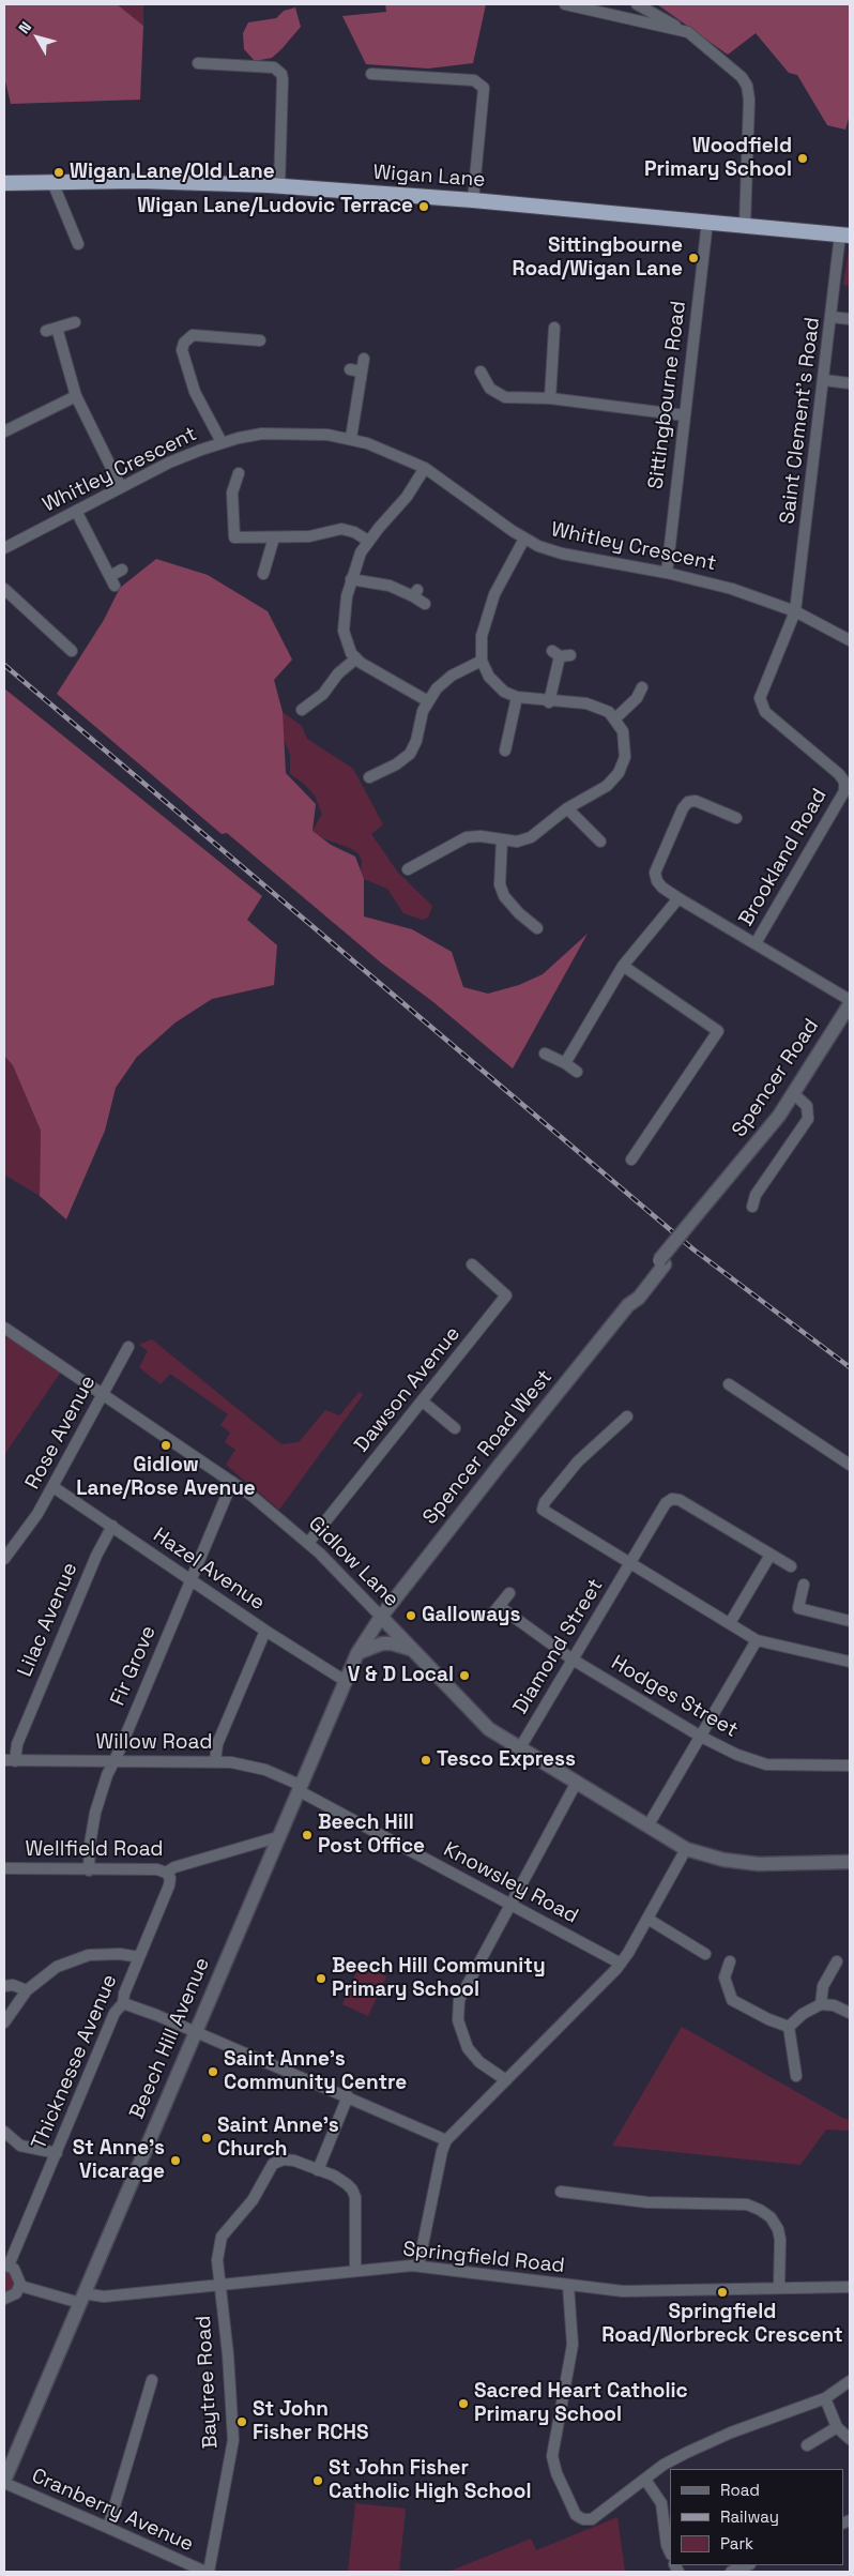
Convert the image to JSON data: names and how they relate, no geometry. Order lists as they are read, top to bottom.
{
  "streets": {
    "highway": ["Wigan Lane"],
    "street": [
      "Sittingbourne Road",
      "Saint Clement's Road",
      "Whitley Crescent",
      "Brookland Road",
      "Spencer Road",
      "Dawson Avenue",
      "Rose Avenue",
      "Spencer Road West",
      "Gidlow Lane",
      "Hazel Avenue",
      "Lilac Avenue",
      "Diamond Street",
      "Fir Grove",
      "Hodges Street",
      "Willow Road",
      "Wellfield Road",
      "Knowsley Road",
      "Beech Hill Avenue",
      "Thicknesse Avenue",
      "Springfield Road",
      "Baytree Road",
      "Cranberry Avenue"
    ]
  },
  "crossings": [
    ["Wigan Lane", "Sittingbourne Road"],
    ["Wigan Lane", "Saint Clement's Road"],
    ["Sittingbourne Road", "Whitley Crescent"],
    ["Saint Clement's Road", "Whitley Crescent"],
    ["Saint Clement's Road", "Brookland Road"],
    ["Whitley Crescent", "Brookland Road"],
    ["Spencer Road", "Spencer Road West"],
    ["Dawson Avenue", "Gidlow Lane"],
    ["Rose Avenue", "Gidlow Lane"],
    ["Rose Avenue", "Hazel Avenue"],
    ["Spencer Road West", "Gidlow Lane"],
    ["Spencer Road West", "Beech Hill Avenue"],
    ["Gidlow Lane", "Diamond Street"],
    ["Gidlow Lane", "Fir Grove"],
    ["Gidlow Lane", "Beech Hill Avenue"],
    ["Hazel Avenue", "Lilac Avenue"],
    ["Hazel Avenue", "Fir Grove"],
    ["Hazel Avenue", "Beech Hill Avenue"],
    ["Lilac Avenue", "Willow Road"],
    ["Diamond Street", "Hodges Street"],
    ["Fir Grove", "Willow Road"],
    ["Fir Grove", "Wellfield Road"],
    ["Willow Road", "Knowsley Road"],
    ["Willow Road", "Beech Hill Avenue"],
    ["Wellfield Road", "Beech Hill Avenue"],
    ["Wellfield Road", "Thicknesse Avenue"],
    ["Knowsley Road", "Beech Hill Avenue"],
    ["Beech Hill Avenue", "Springfield Road"],
    ["Beech Hill Avenue", "Cranberry Avenue"],
    ["Springfield Road", "Baytree Road"],
    ["Baytree Road", "Cranberry Avenue"]
  ],
  "places": [
    "Woodfield Primary School",
    "Wigan Lane/Old Lane",
    "Wigan Lane/Ludovic Terrace",
    "Sittingbourne Road/Wigan Lane",
    "Gidlow Lane/Rose Avenue",
    "Galloways",
    "V & D Local",
    "Tesco Express",
    "Beech Hill Post Office",
    "Beech Hill Community Primary School",
    "Saint Anne's Community Centre",
    "Saint Anne's Church",
    "St Anne's Vicarage",
    "Springfield Road/Norbreck Crescent",
    "Sacred Heart Catholic Primary School",
    "St John Fisher RCHS",
    "St John Fisher Catholic High School"
  ],
  "legend": ["Road", "Railway", "Park"],
  "north": "top left"
}
